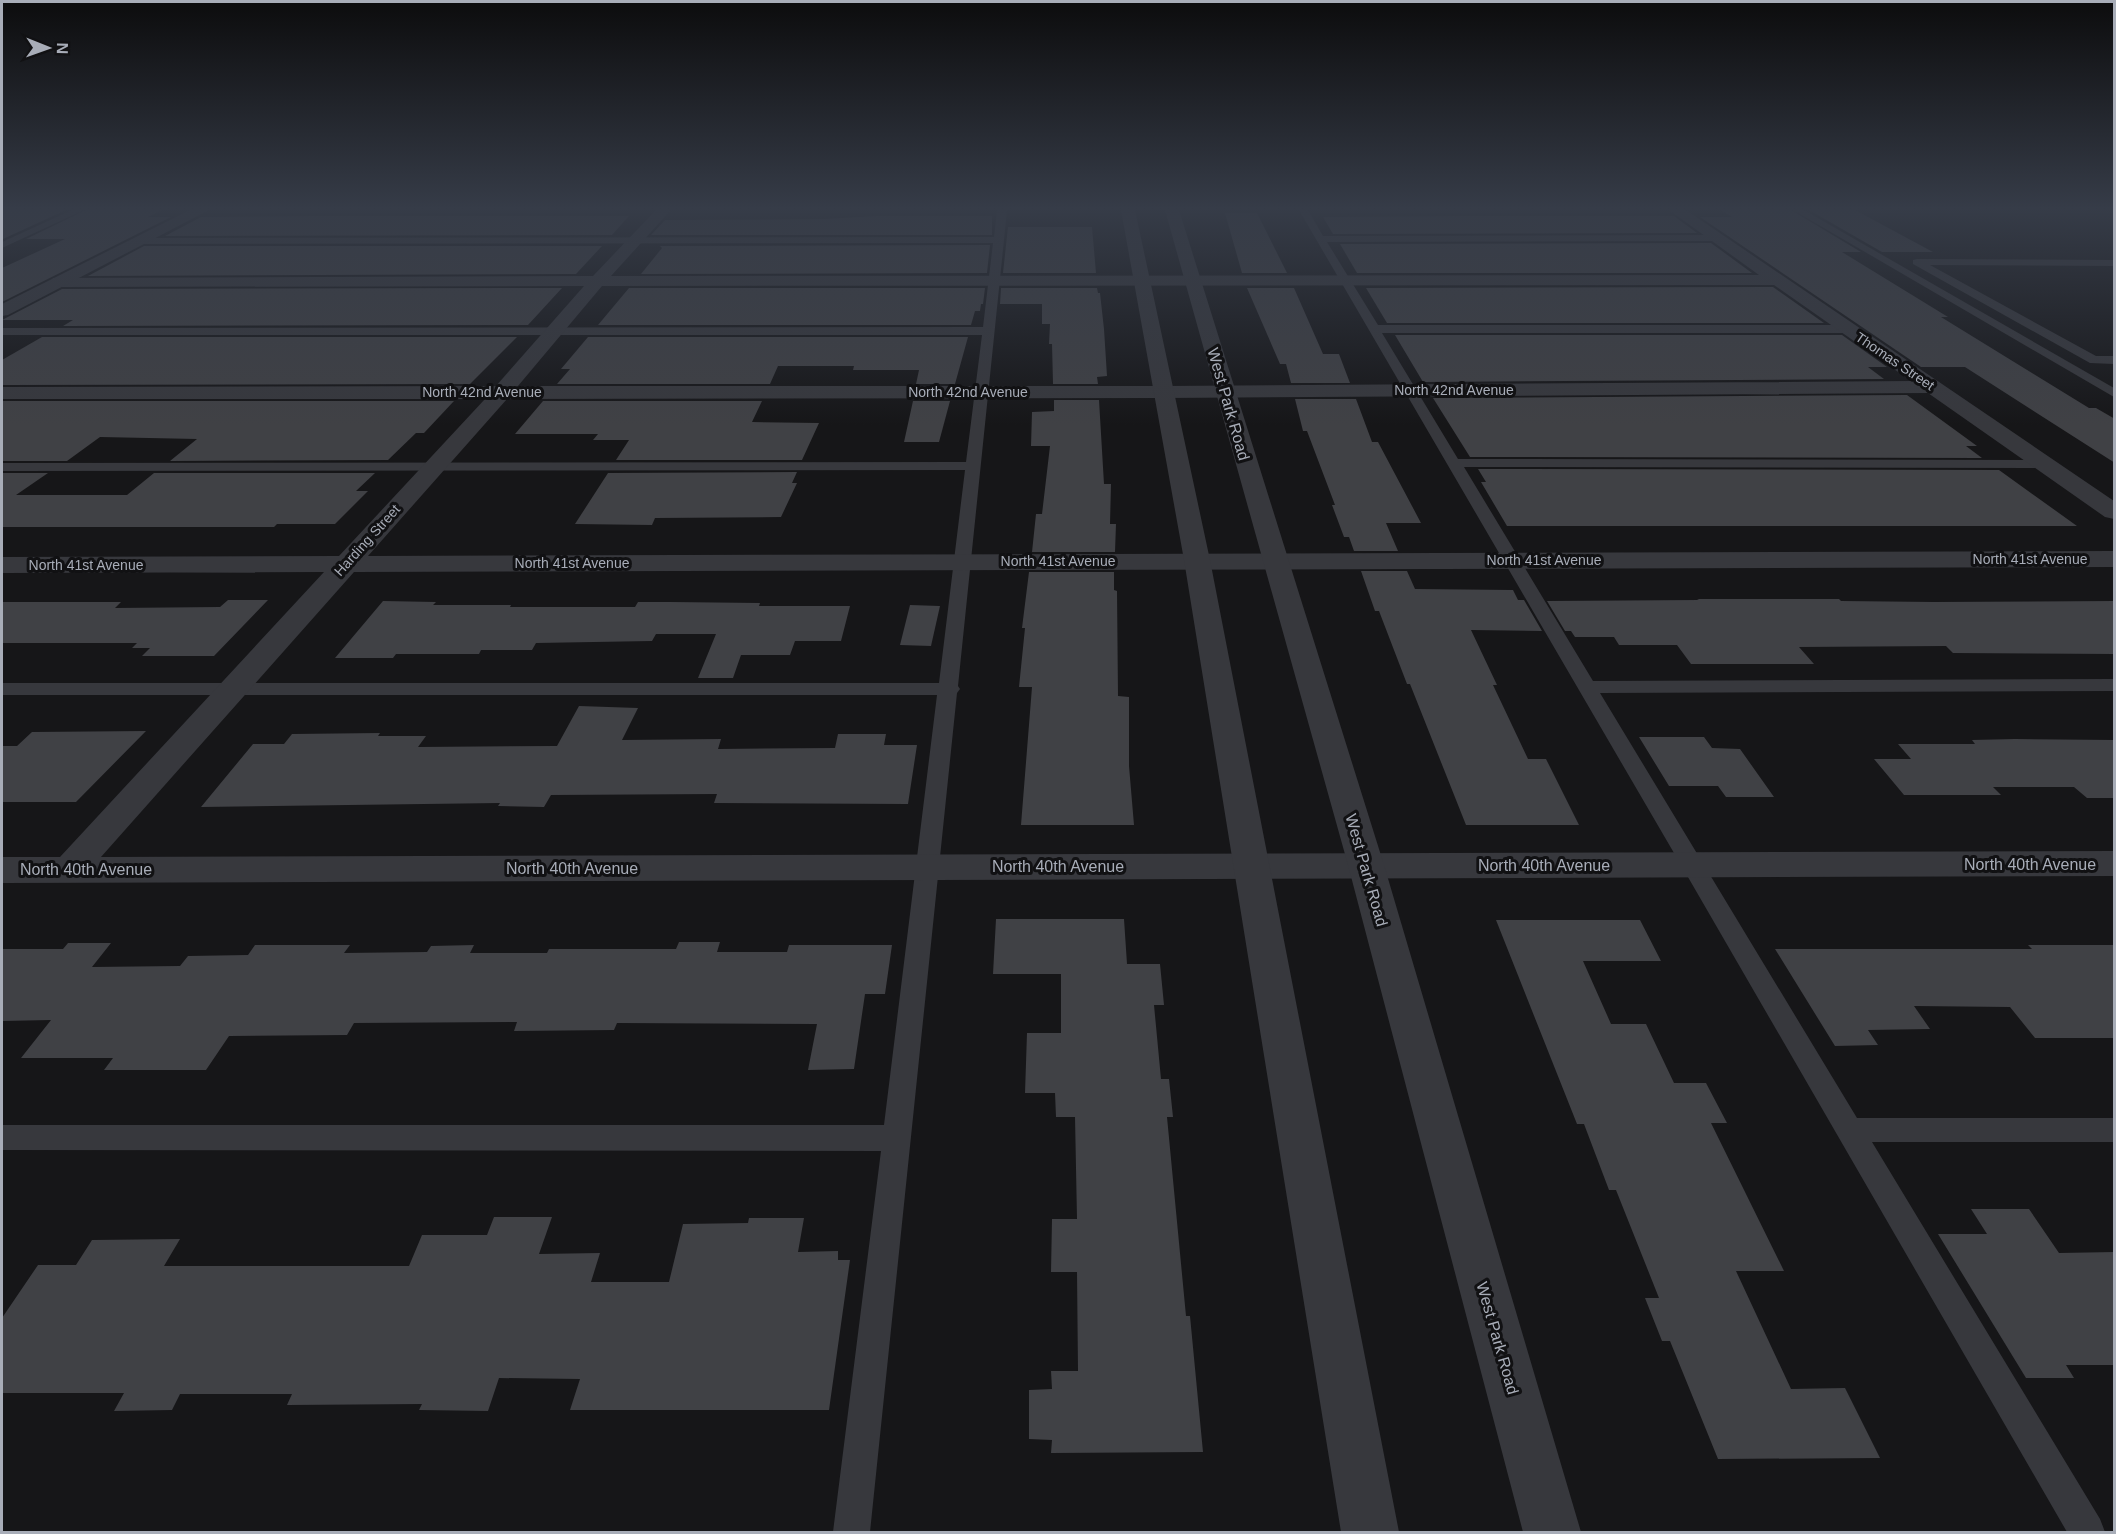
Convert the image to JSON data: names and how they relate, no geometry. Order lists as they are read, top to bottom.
{
  "streets": {
    "street": [
      "Thomas Street",
      "North 42nd Avenue",
      "West Park Road",
      "Harding Street",
      "North 41st Avenue",
      "North 40th Avenue"
    ]
  },
  "crossings": [
    ["Thomas Street", "North 42nd Avenue"],
    ["North 42nd Avenue", "West Park Road"],
    ["North 42nd Avenue", "Harding Street"],
    ["West Park Road", "North 41st Avenue"],
    ["West Park Road", "North 40th Avenue"],
    ["Harding Street", "North 41st Avenue"],
    ["Harding Street", "North 40th Avenue"]
  ],
  "north": "right"
}
